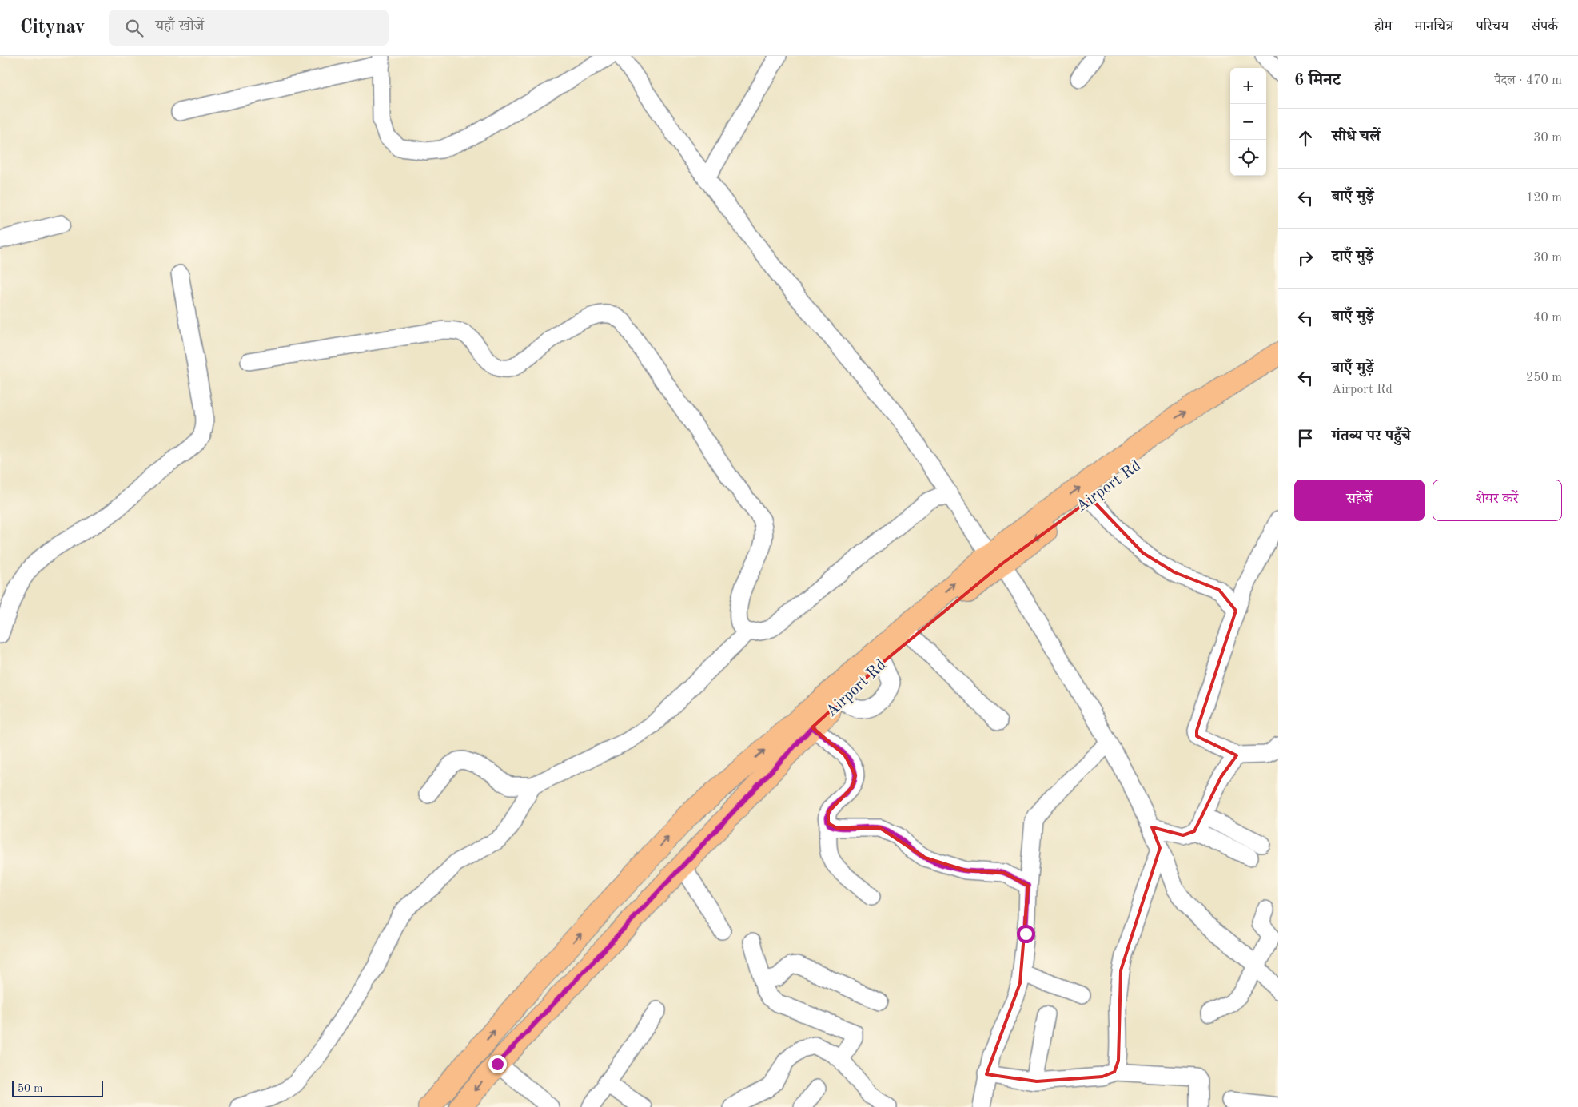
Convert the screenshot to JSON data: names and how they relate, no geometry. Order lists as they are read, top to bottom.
{
  "streets": {
    "main road": ["Airport Rd"]
  },
  "scale_bar": "50 m",
  "page": {
    "header": "Citynav",
    "search": "यहाँ खोजें",
    "nav": [
      "होम",
      "मानचित्र",
      "परिचय",
      "संपर्क"
    ],
    "heading": ["6 मिनट", "पैदल · 470 m"],
    "map_buttons": ["+", "−"],
    "list": [
      ["सीधे चलें", "30 m"],
      ["बाएँ मुड़ें", "120 m"],
      ["दाएँ मुड़ें", "30 m"],
      ["बाएँ मुड़ें", "40 m"],
      ["बाएँ मुड़ें", "Airport Rd", "250 m"],
      "गंतव्य पर पहुँचे"
    ],
    "buttons": ["सहेजें", "शेयर करें"],
    "scale": "50 m"
  }
}
